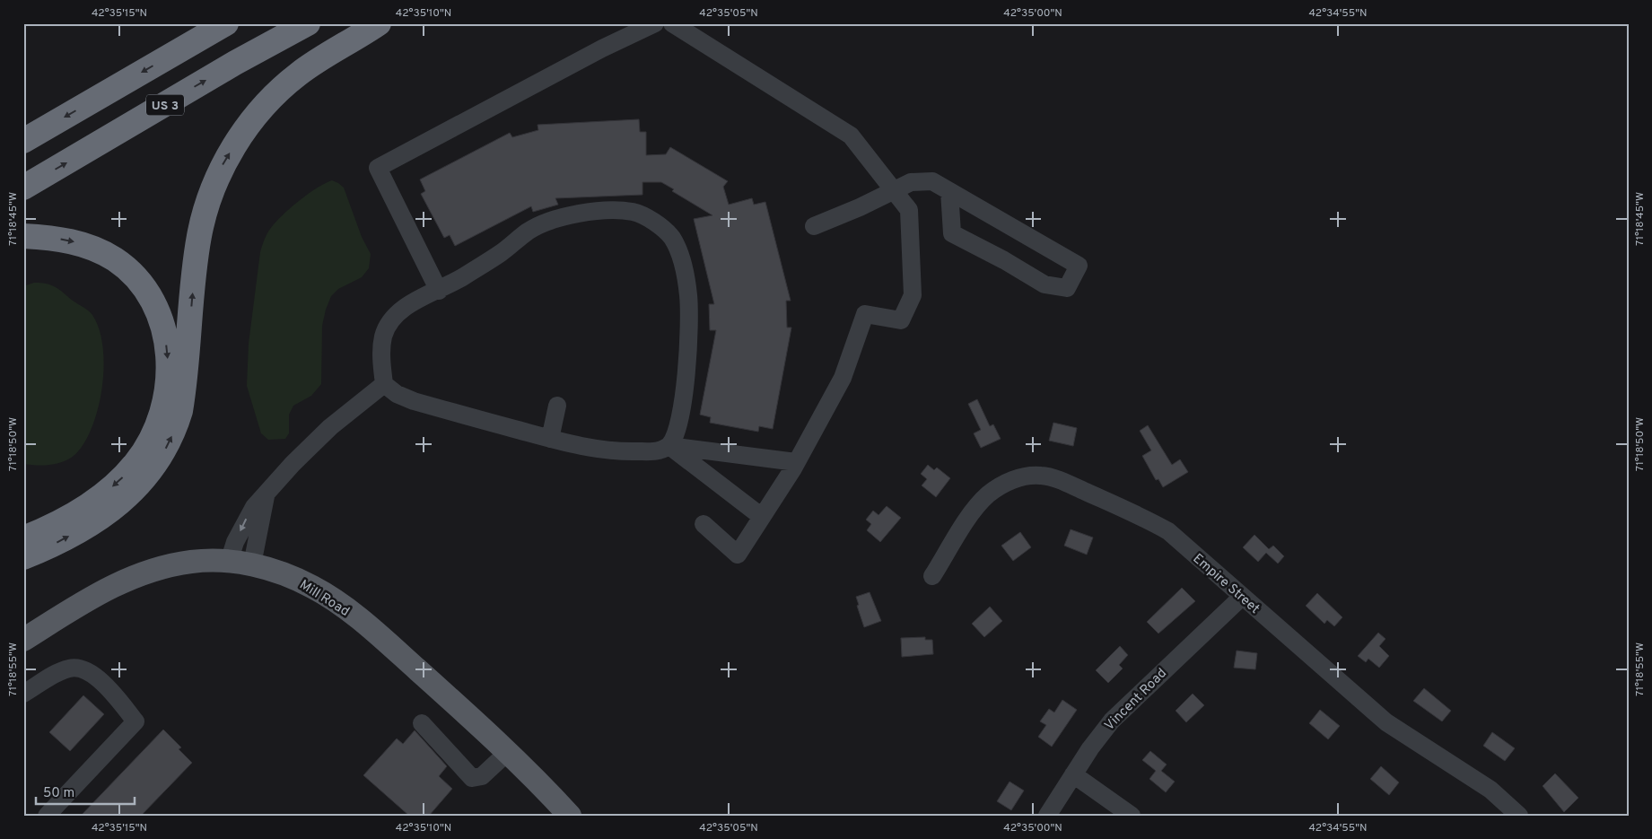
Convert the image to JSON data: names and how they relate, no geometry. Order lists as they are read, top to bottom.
{
  "streets": {
    "highway": ["US 3"],
    "main road": ["Mill Road"],
    "street": ["Empire Street", "Vincent Road"]
  },
  "crossings": [
    ["Empire Street", "Vincent Road"]
  ],
  "scale_bar": "50 m",
  "coordinates": [
    "42°35'15\"N",
    "42°35'10\"N",
    "42°35'05\"N",
    "42°35'00\"N",
    "42°34'55\"N",
    "71°18'45\"W",
    "71°18'50\"W",
    "71°18'55\"W"
  ]
}
